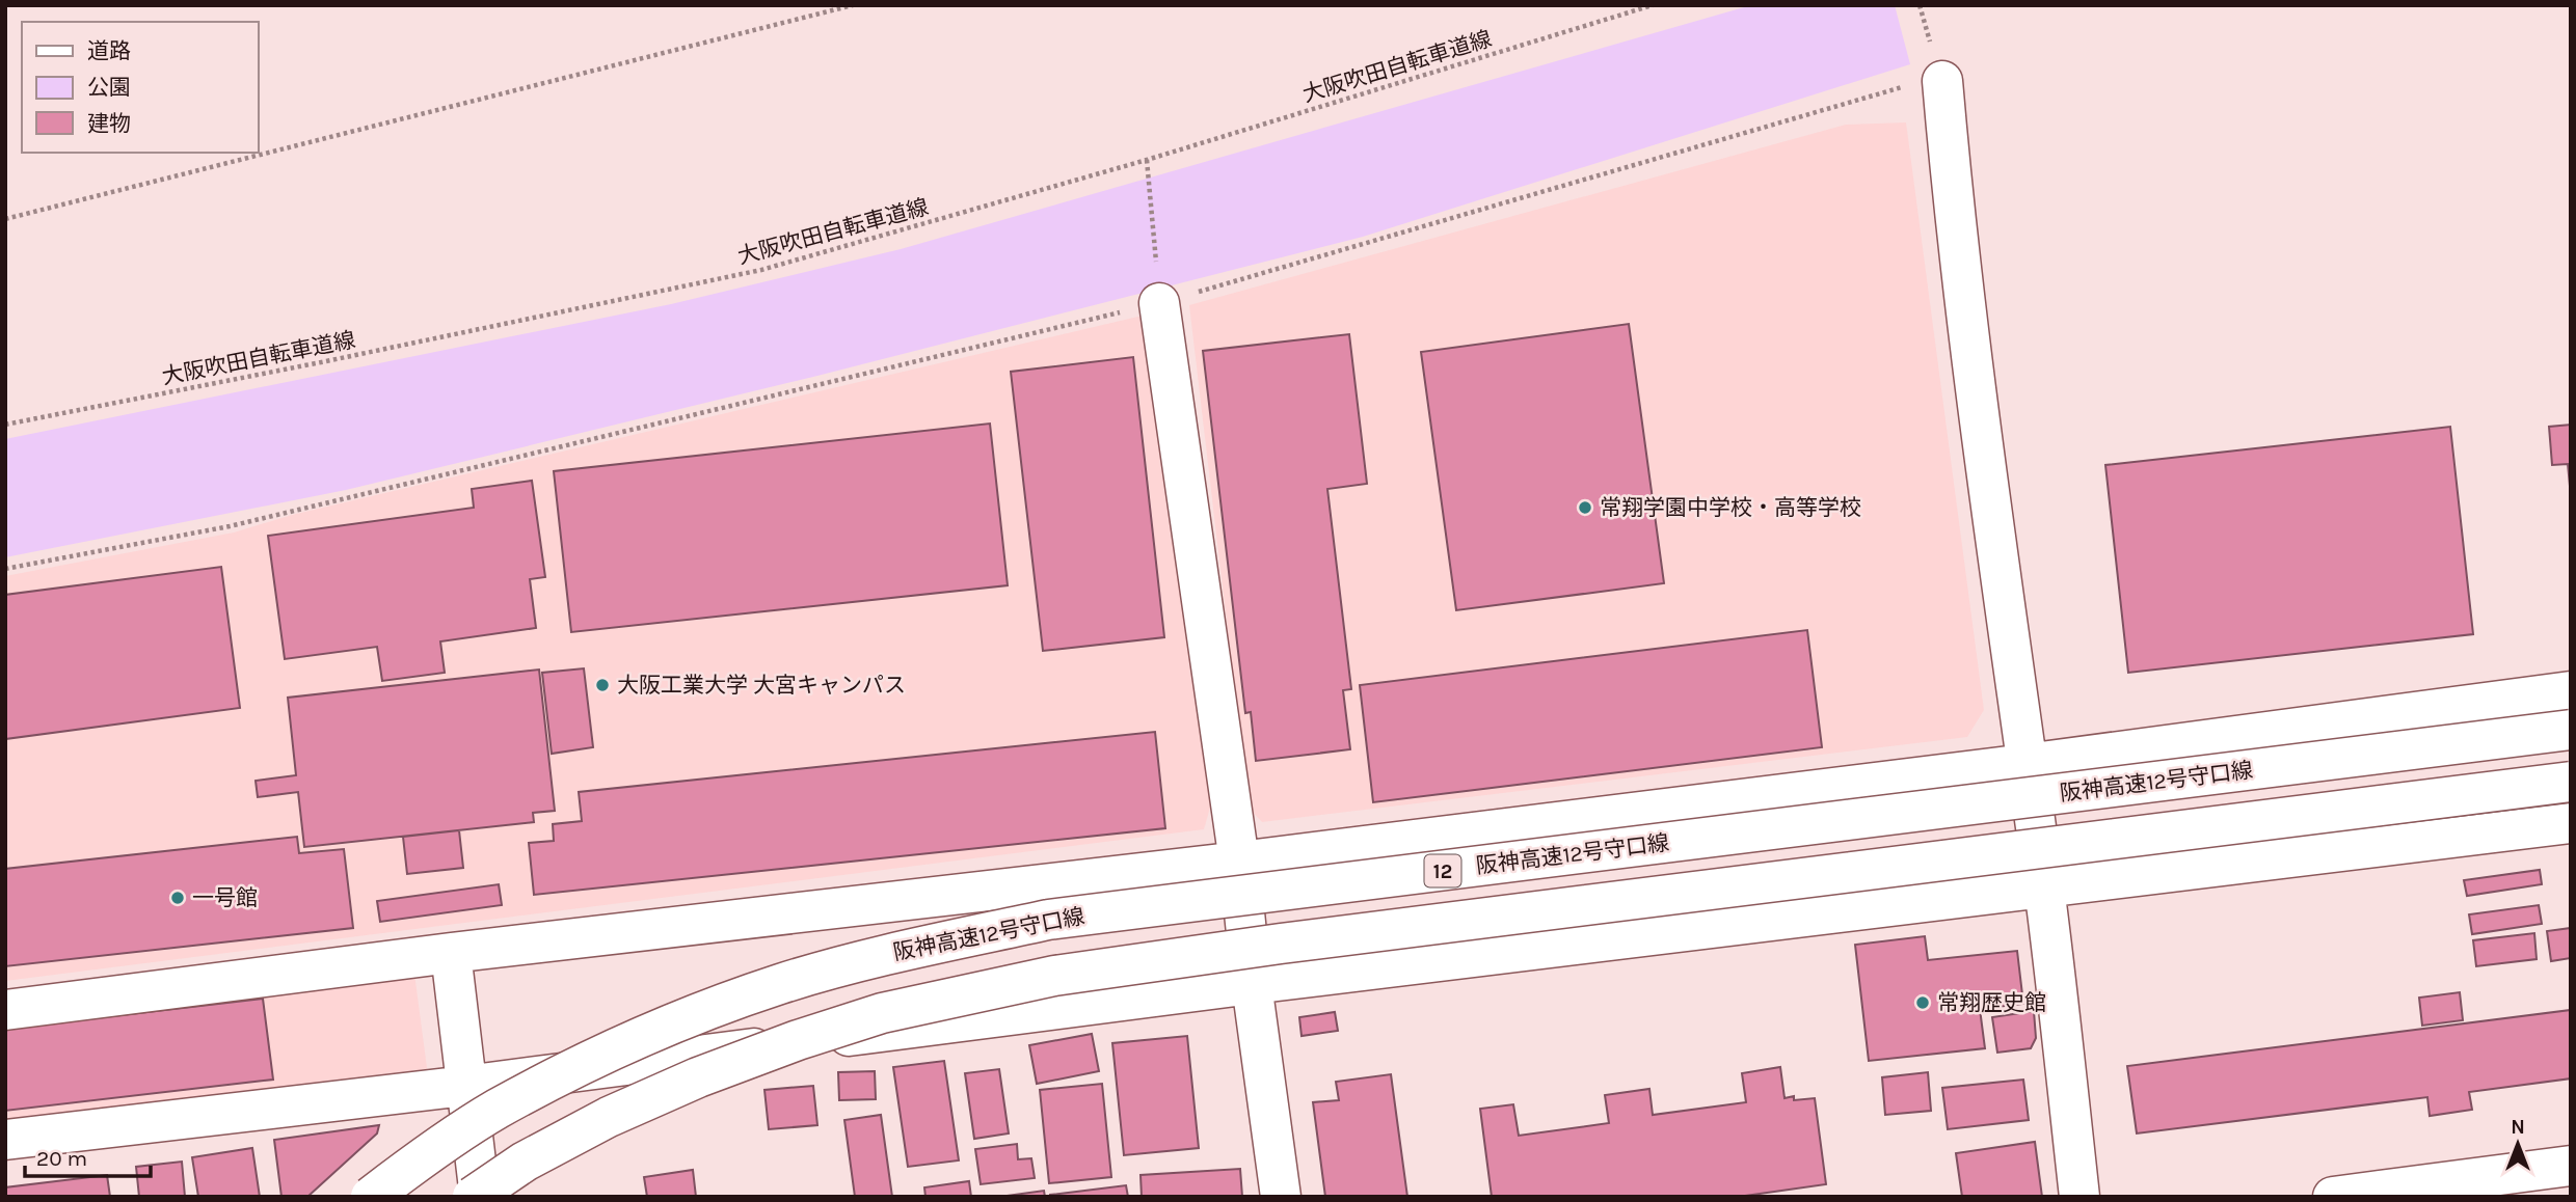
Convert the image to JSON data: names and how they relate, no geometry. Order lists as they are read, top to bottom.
{
  "streets": {
    "main road": ["阪神高速12号守口線", "12"],
    "path": ["大阪吹田自転車道線"]
  },
  "places": [
    "常翔学園中学校・高等学校",
    "大阪工業大学 大宮キャンパス",
    "一号館",
    "常翔歴史館"
  ],
  "legend": ["道路", "公園", "建物"],
  "scale_bar": "20 m",
  "north": "top"
}
